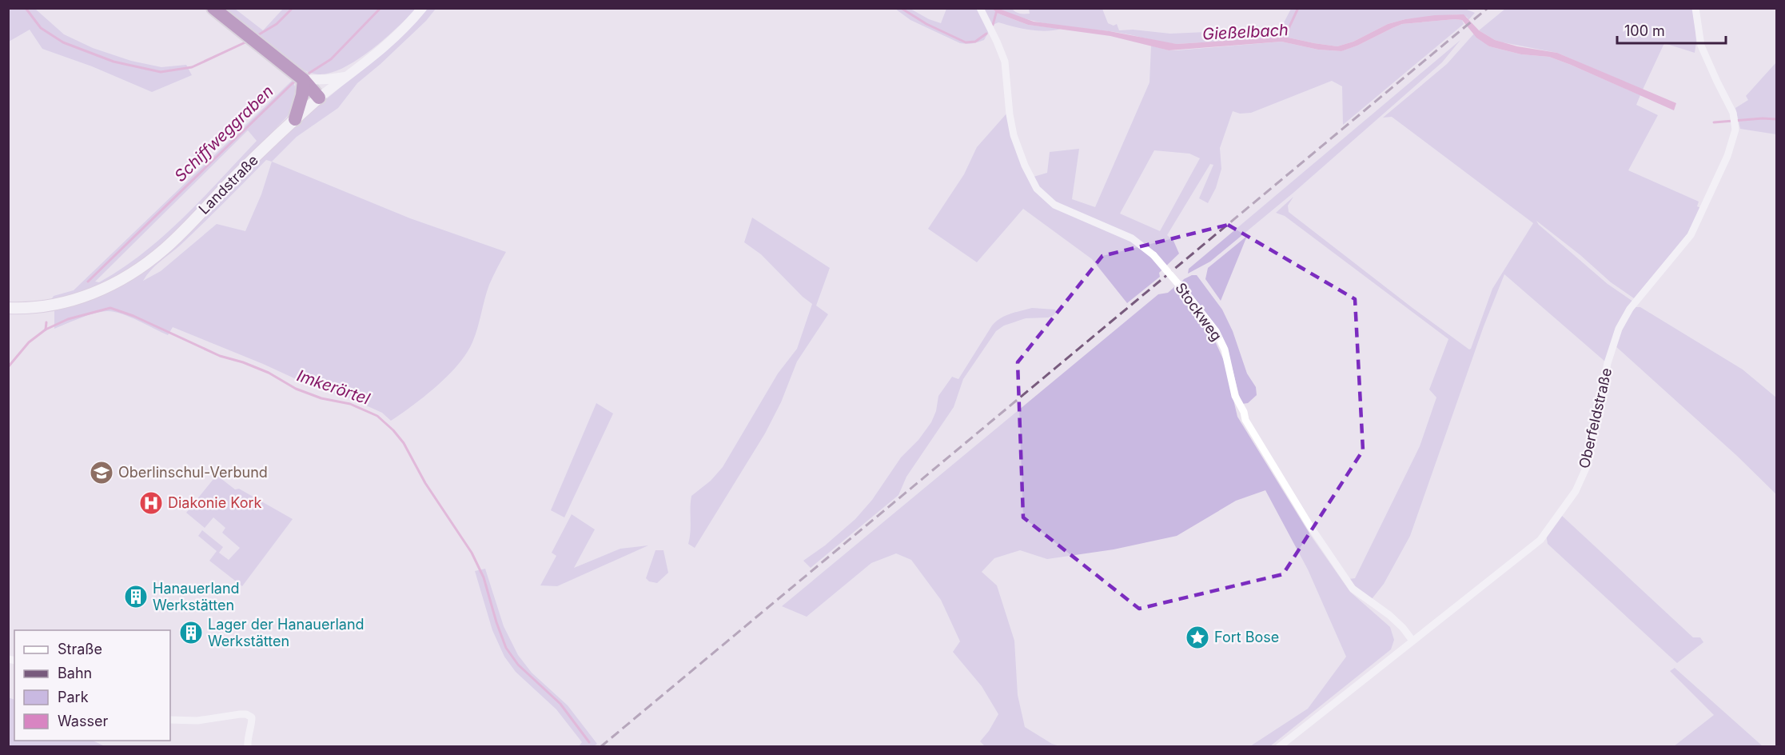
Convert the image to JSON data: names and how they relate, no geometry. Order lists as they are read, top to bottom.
{
  "streets": {
    "main road": ["Landstraße"],
    "street": ["Stockweg", "Oberfeldstraße"]
  },
  "crossings": [
    ["Stockweg", "Oberfeldstraße"]
  ],
  "water": ["Gießelbach", "Schiffweggraben", "Imkerörtel"],
  "places": {
    "school or university": ["Oberlinschul-Verbund"],
    "hospital": ["Diakonie Kork"],
    "building": ["Hanauerland Werkstätten", "Lager der Hanauerland Werkstätten"],
    "place": ["Fort Bose"]
  },
  "legend": [
    "Straße",
    "Bahn",
    "Park",
    "Wasser"
  ],
  "scale_bar": "100 m"
}
